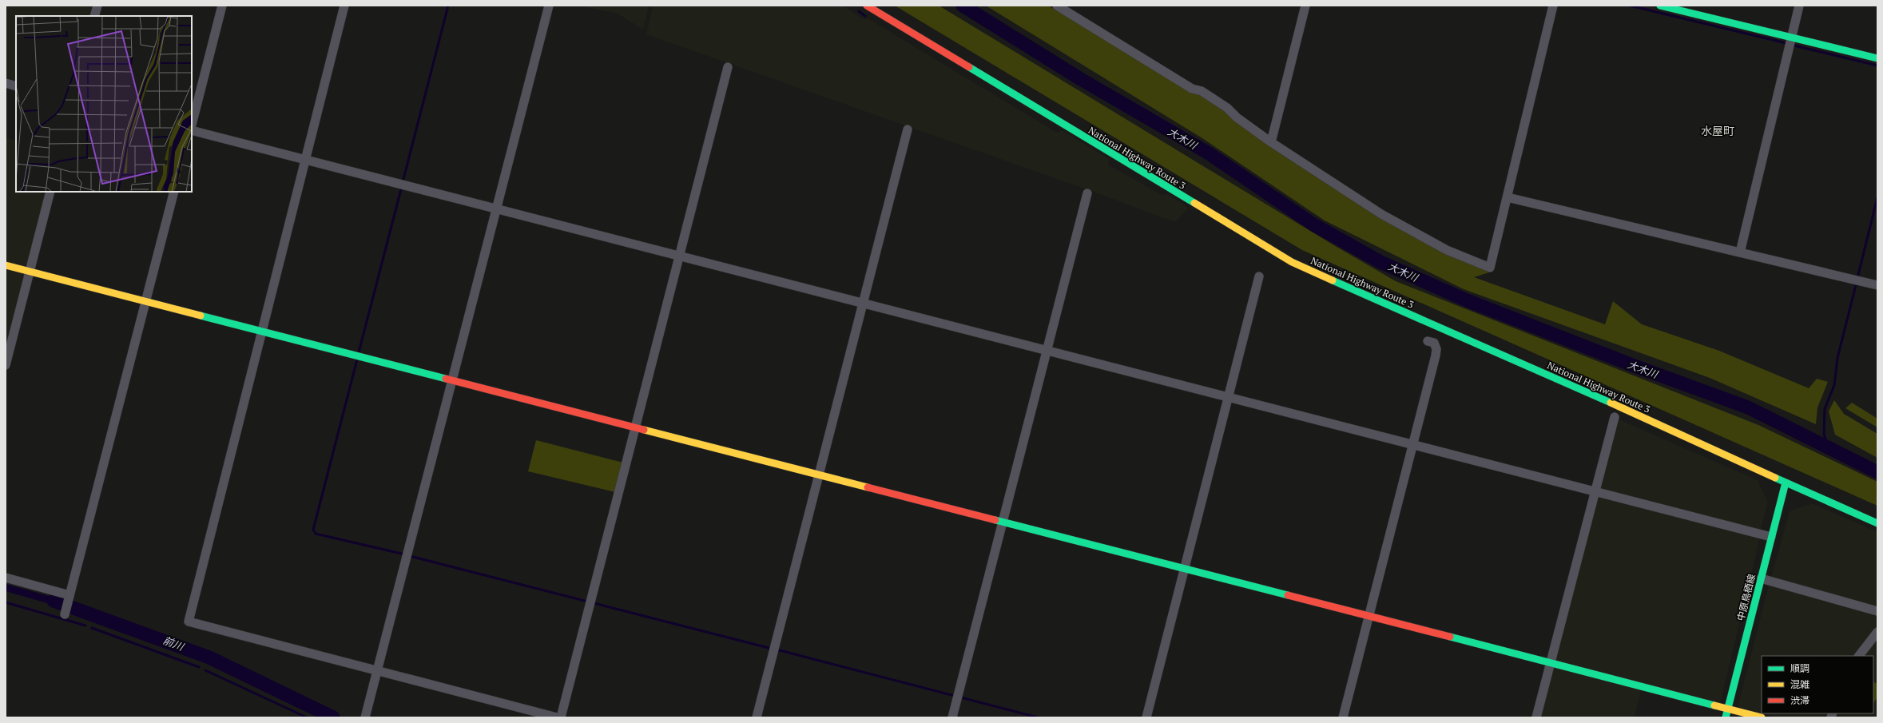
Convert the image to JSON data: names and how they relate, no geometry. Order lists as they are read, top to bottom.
{
  "streets": {
    "main road": ["National Highway Route 3", "中原鳥栖線"]
  },
  "crossings": [
    ["National Highway Route 3", "中原鳥栖線"]
  ],
  "districts": ["水屋町"],
  "water": ["大木川", "前川"],
  "legend": ["順調", "混雑", "渋滞"]
}
